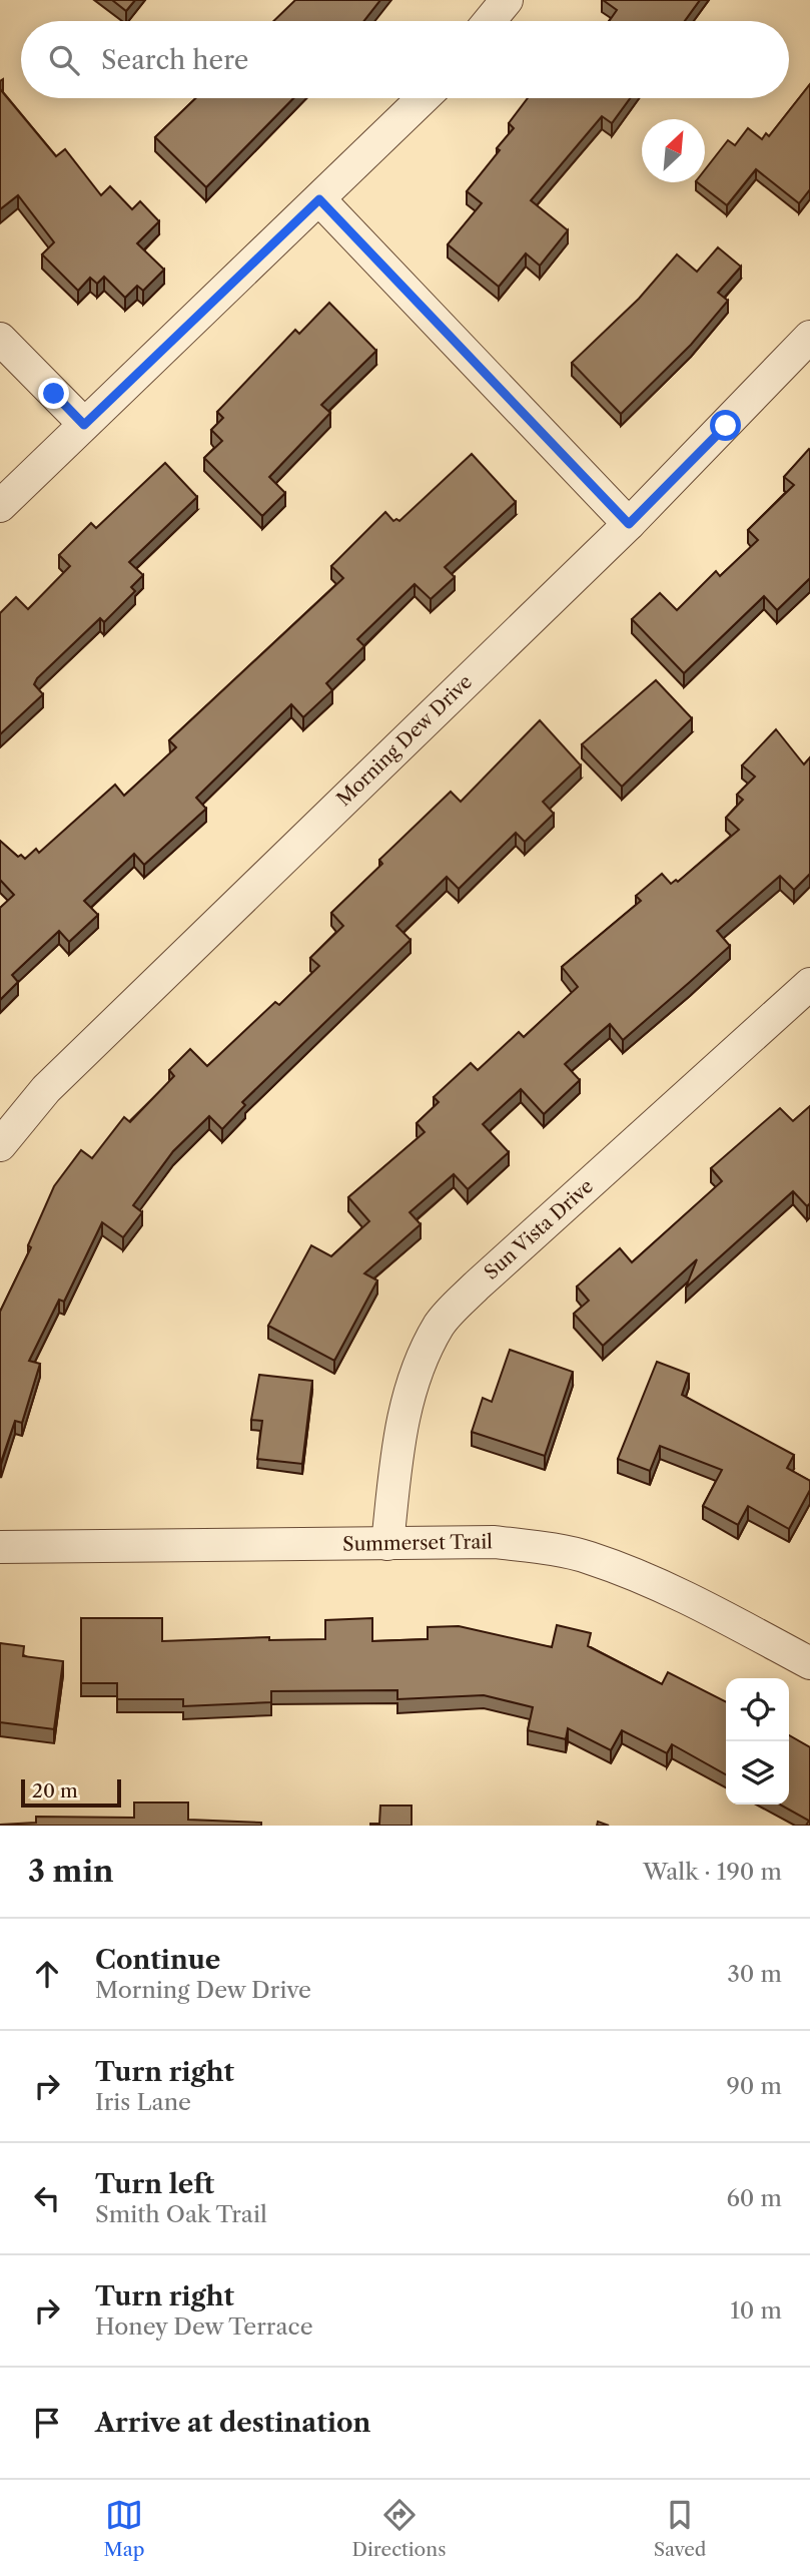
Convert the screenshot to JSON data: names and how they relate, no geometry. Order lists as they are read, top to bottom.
{
  "streets": {
    "street": ["Morning Dew Drive", "Sun Vista Drive", "Summerset Trail"]
  },
  "crossings": [
    ["Sun Vista Drive", "Summerset Trail"]
  ],
  "scale_bar": "20 m",
  "north": "top right",
  "page": {
    "search": "Search here",
    "scale": "20 m",
    "heading": ["3 min", "Walk · 190 m"],
    "list": [
      ["Continue", "Morning Dew Drive", "30 m"],
      ["Turn right", "Iris Lane", "90 m"],
      ["Turn left", "Smith Oak Trail", "60 m"],
      ["Turn right", "Honey Dew Terrace", "10 m"],
      "Arrive at destination"
    ],
    "nav": ["Map", "Directions", "Saved"]
  }
}
